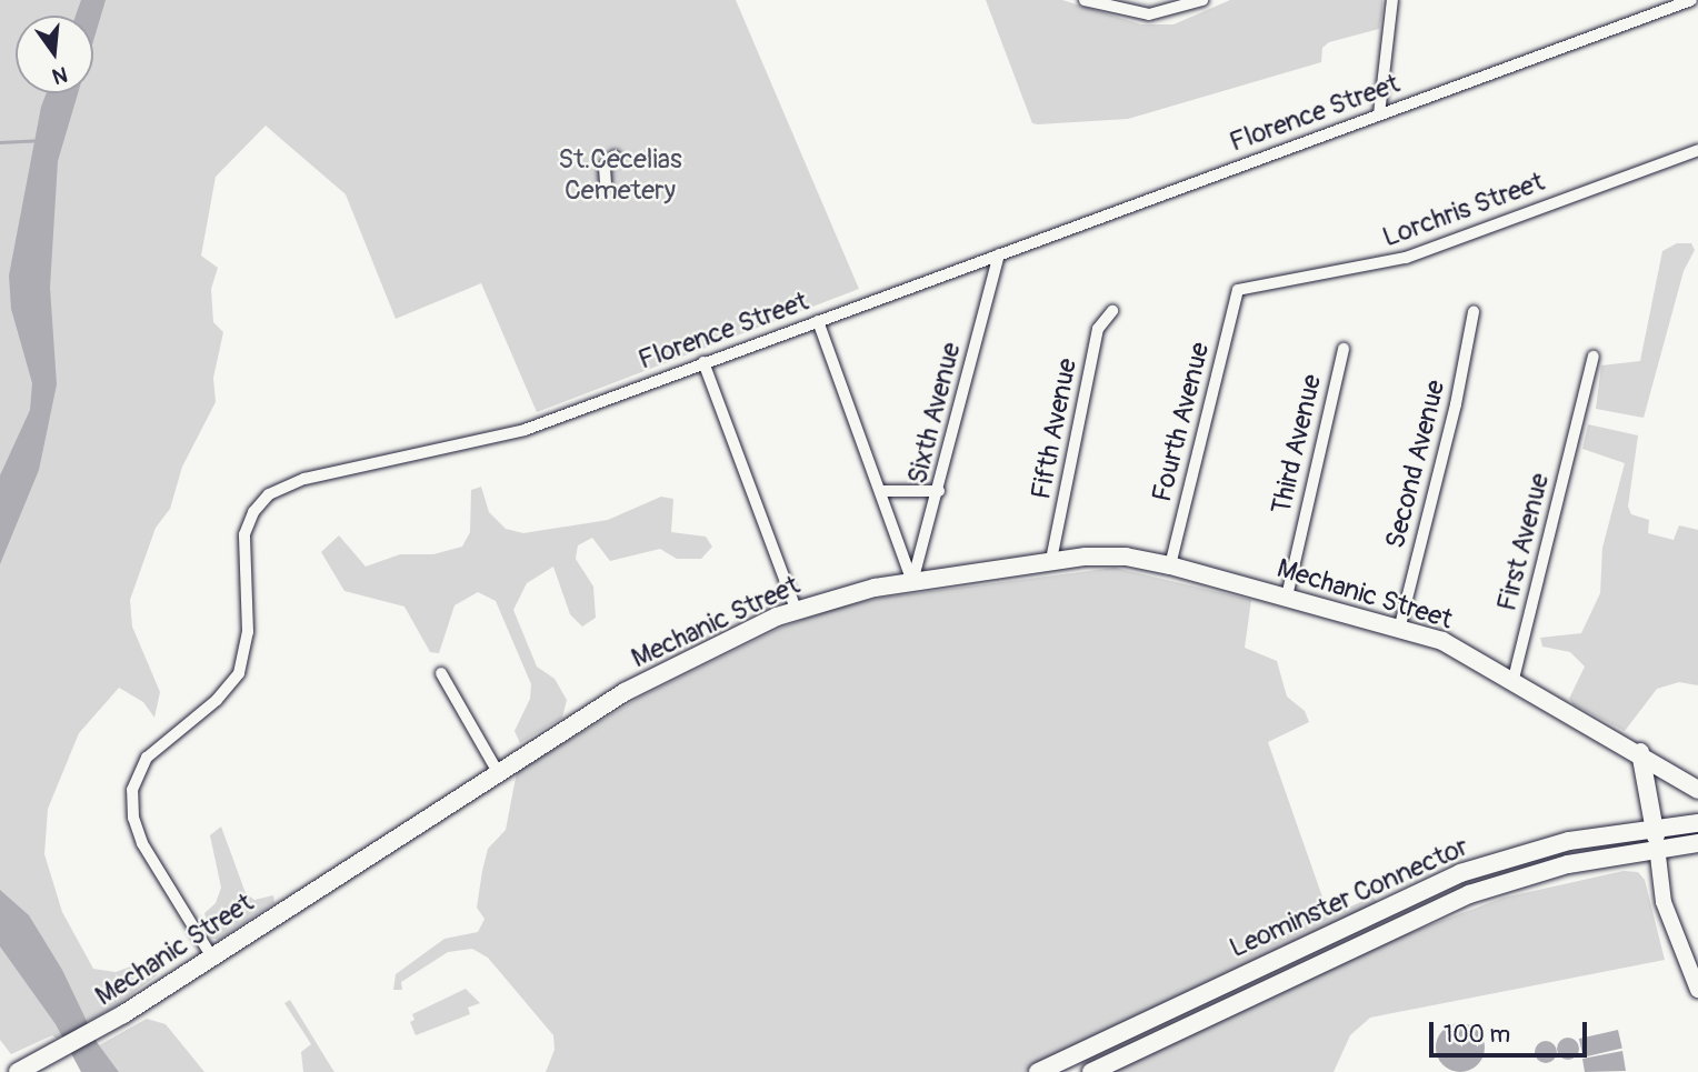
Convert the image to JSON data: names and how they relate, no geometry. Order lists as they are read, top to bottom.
{
  "streets": {
    "main road": ["Mechanic Street", "Leominster Connector"],
    "street": [
      "Florence Street",
      "Lorchris Street",
      "Sixth Avenue",
      "Fourth Avenue",
      "Fifth Avenue",
      "Third Avenue",
      "Second Avenue",
      "First Avenue"
    ]
  },
  "crossings": [
    ["Florence Street", "Sixth Avenue"],
    ["Florence Street", "Mechanic Street"],
    ["Lorchris Street", "Fourth Avenue"],
    ["Sixth Avenue", "Mechanic Street"],
    ["Fourth Avenue", "Mechanic Street"],
    ["Fifth Avenue", "Mechanic Street"],
    ["Third Avenue", "Mechanic Street"],
    ["Second Avenue", "Mechanic Street"],
    ["First Avenue", "Mechanic Street"]
  ],
  "parks": ["St.Cecelias Cemetery"],
  "scale_bar": "100 m",
  "north": "bottom"
}
